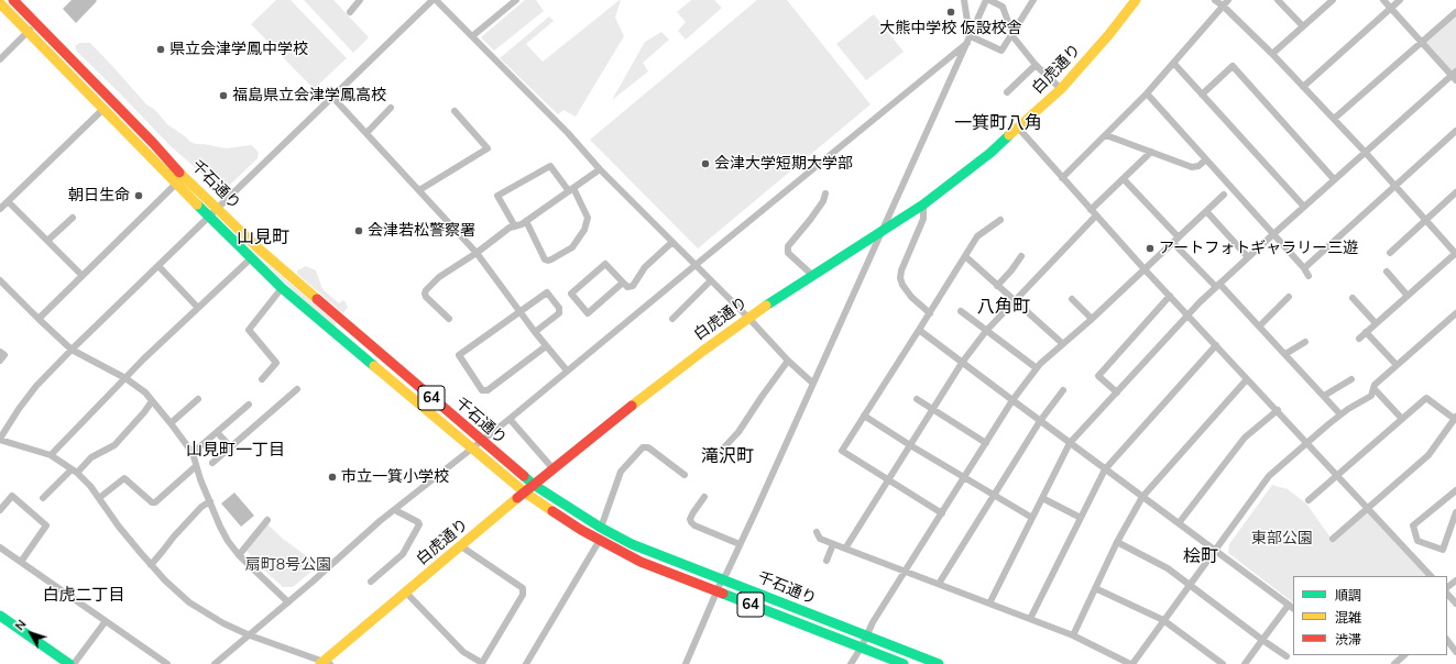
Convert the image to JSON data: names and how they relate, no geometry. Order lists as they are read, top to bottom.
{
  "streets": {
    "main road": ["白虎通り", "千石通り", "64"]
  },
  "crossings": [
    ["白虎通り", "千石通り"]
  ],
  "districts": [
    "一箕町八角",
    "山見町",
    "八角町",
    "山見町一丁目",
    "滝沢町",
    "桧町",
    "白虎二丁目"
  ],
  "parks": ["東部公園", "扇町8号公園"],
  "places": [
    "大熊中学校 仮設校舎",
    "県立会津学鳳中学校",
    "福島県立会津学鳳高校",
    "会津大学短期大学部",
    "朝日生命",
    "会津若松警察署",
    "アートフォトギャラリー三遊",
    "市立一箕小学校"
  ],
  "legend": ["順調", "混雑", "渋滞"],
  "north": "top left"
}
